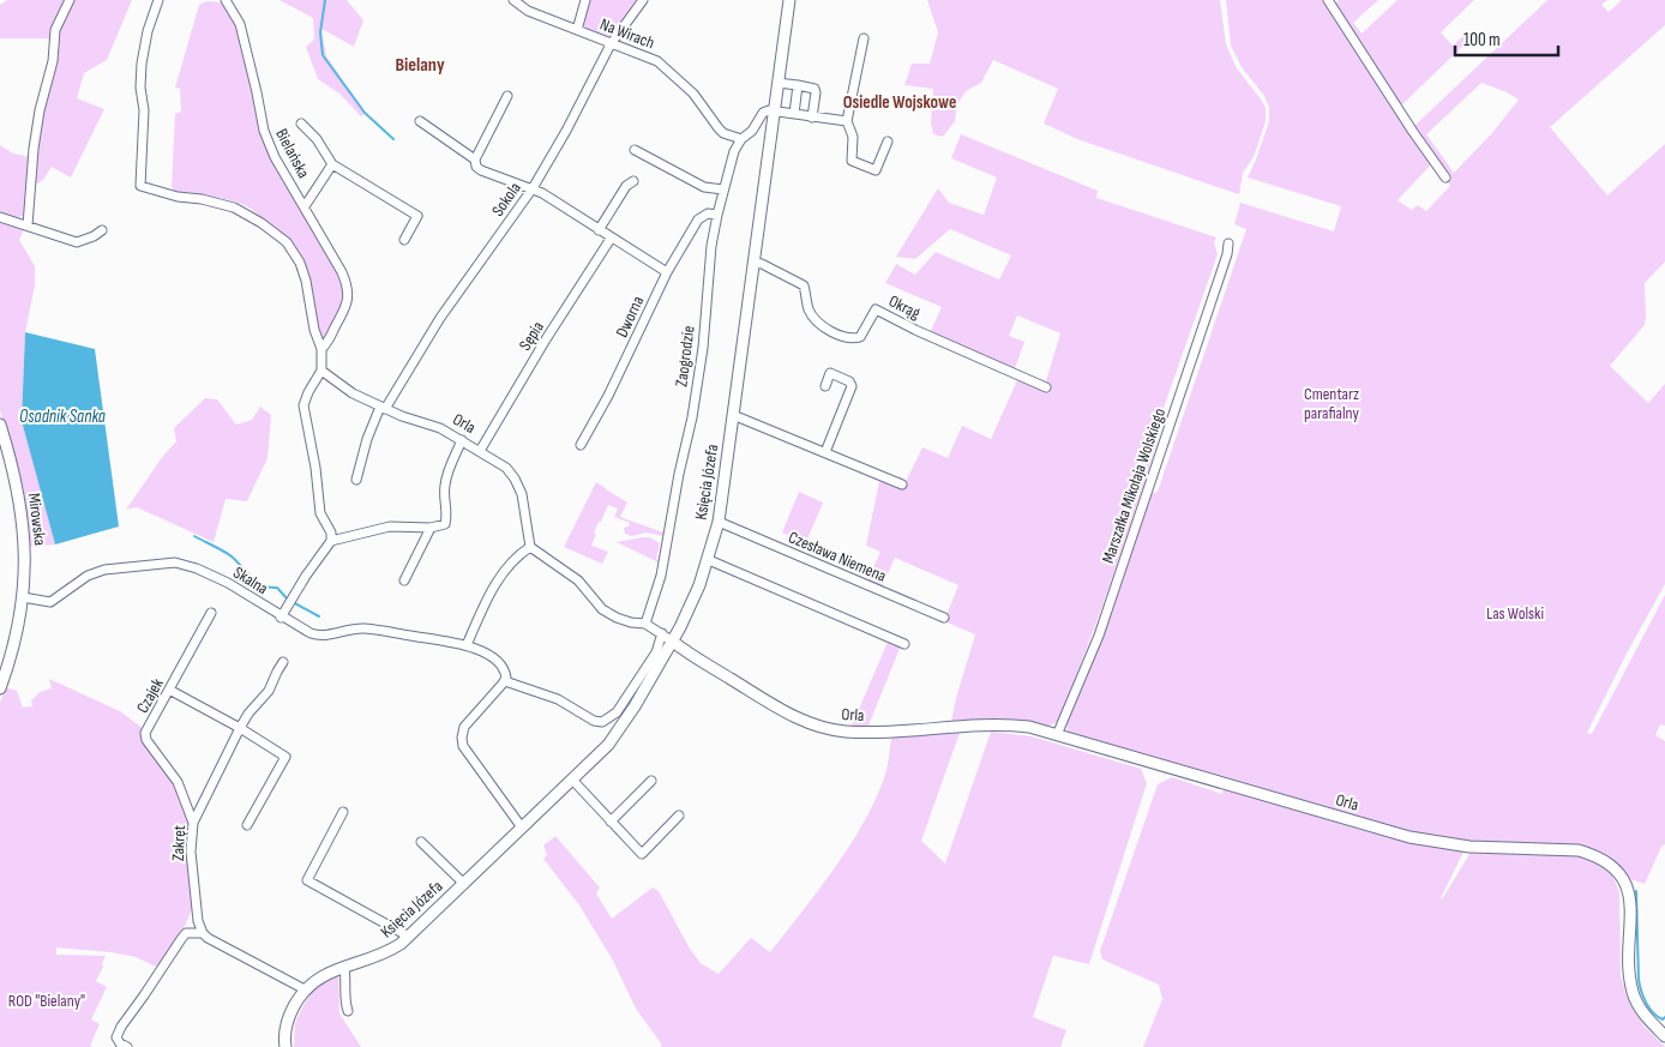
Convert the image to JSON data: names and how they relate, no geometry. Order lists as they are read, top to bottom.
{
  "streets": {
    "street": [
      "Na Wirach",
      "Bielańska",
      "Sokola",
      "Okrąg",
      "Dworna",
      "Sępia",
      "Zaogrodzie",
      "Orla",
      "Księcia Józefa",
      "Marszałka Mikołaja Wolskiego",
      "Mirowska",
      "Czesława Niemena",
      "Skalna",
      "Czajek",
      "Zakręt"
    ]
  },
  "crossings": [
    ["Na Wirach", "Sokola"],
    ["Na Wirach", "Zaogrodzie"],
    ["Sokola", "Orla"],
    ["Okrąg", "Księcia Józefa"],
    ["Dworna", "Zaogrodzie"],
    ["Sępia", "Orla"],
    ["Zaogrodzie", "Orla"],
    ["Zaogrodzie", "Księcia Józefa"],
    ["Orla", "Księcia Józefa"],
    ["Orla", "Marszałka Mikołaja Wolskiego"],
    ["Księcia Józefa", "Czesława Niemena"],
    ["Mirowska", "Skalna"],
    ["Czajek", "Zakręt"]
  ],
  "districts": ["Bielany", "Osiedle Wojskowe"],
  "water": ["Osadnik Sanka"],
  "parks": ["Cmentarz parafialny", "Las Wolski", "ROD \"Bielany\""],
  "scale_bar": "100 m"
}
